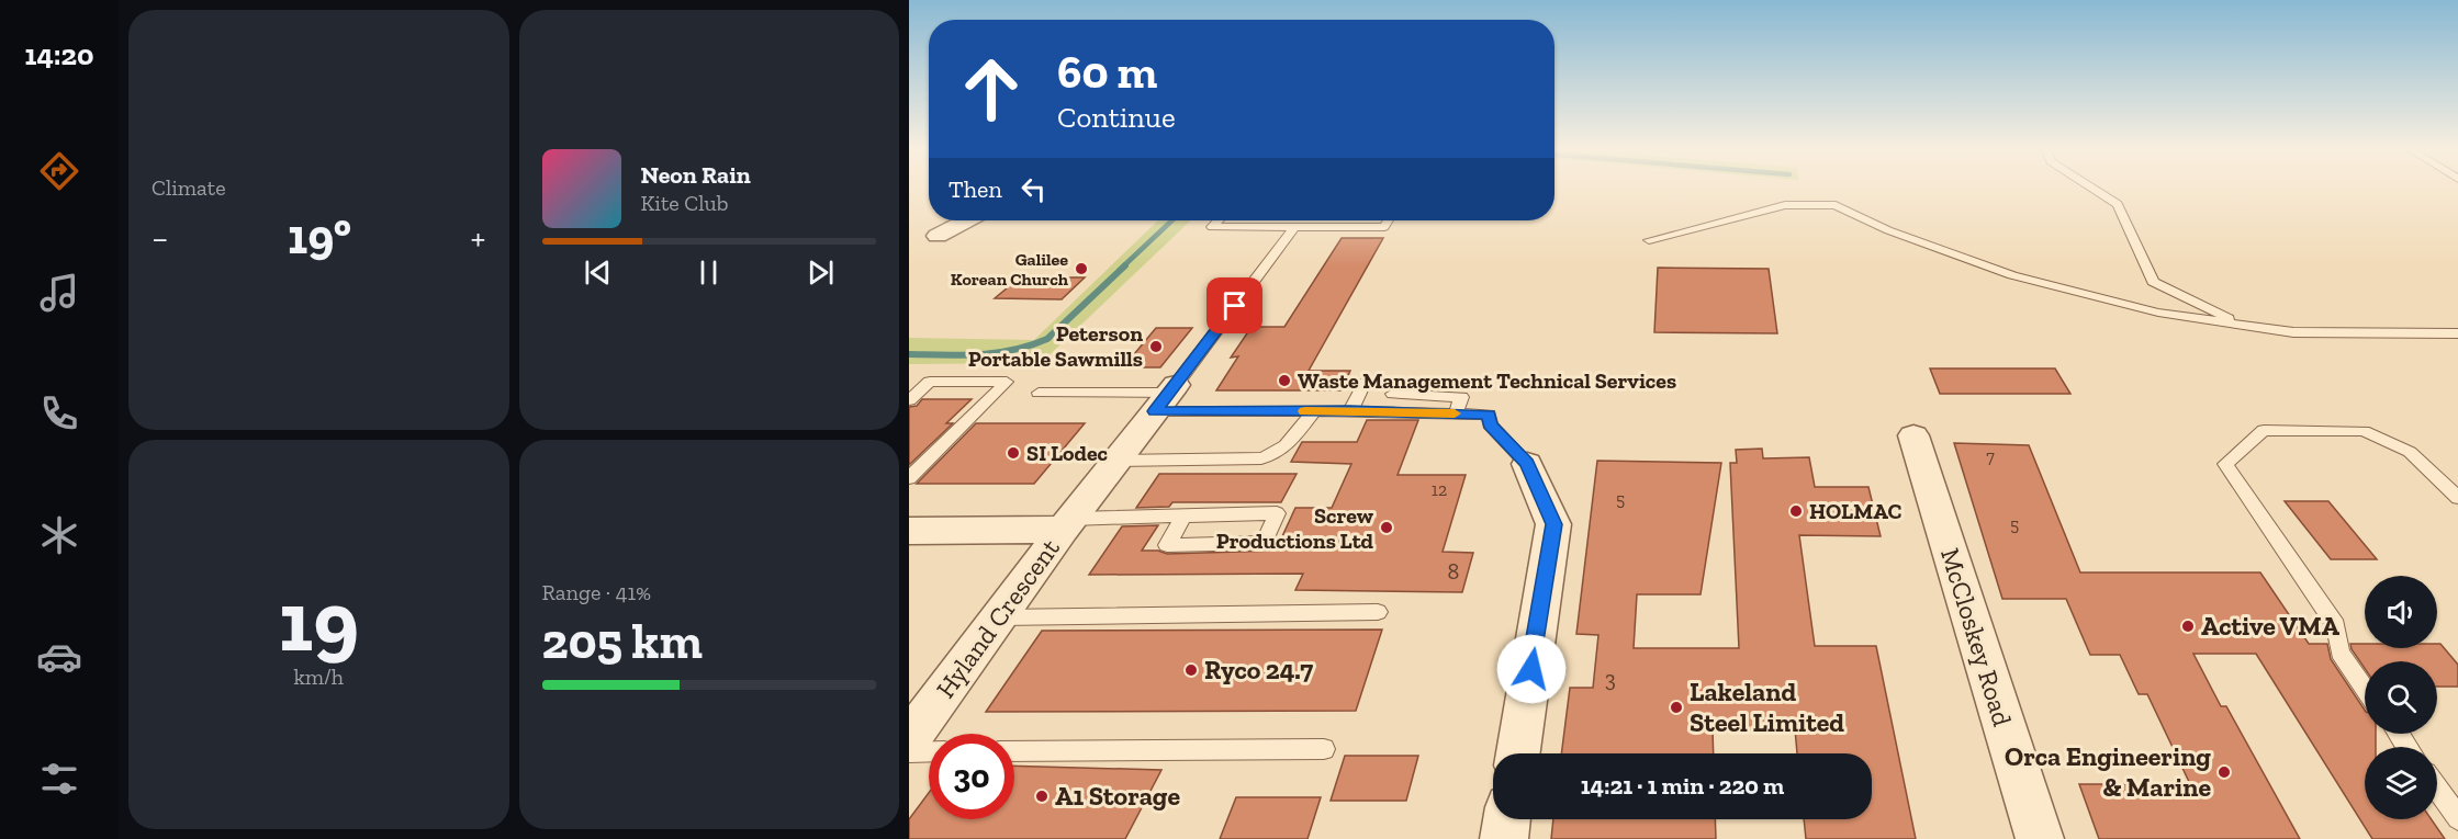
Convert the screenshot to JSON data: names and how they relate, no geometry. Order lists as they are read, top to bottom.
{
  "streets": {
    "street": ["Hyland Crescent", "McCloskey Road"]
  },
  "places": [
    "Galilee Korean Church",
    "Peterson Portable Sawmills",
    "Waste Management Technical Services",
    "SI Lodec",
    "HOLMAC",
    "Screw Productions Ltd",
    "Active VMA",
    "Ryco 24.7",
    "Lakeland Steel Limited",
    "Orca Engineering & Marine",
    "A1 Storage"
  ],
  "house_numbers": [
    "7",
    "12",
    "5",
    "5",
    "8",
    "3"
  ],
  "page": {
    "tabs": "14:20",
    "tile": [
      "Climate",
      ["19", "km/h"],
      ["Range · 41%", "205 km"]
    ],
    "turn": ["60 m", "Continue"],
    "song": ["Neon Rain", "Kite Club"],
    "then": "Then",
    "heat": ["−", "19°", "+"],
    "limit": "30",
    "trip": "14:21 · 1 min · 220 m"
  }
}
